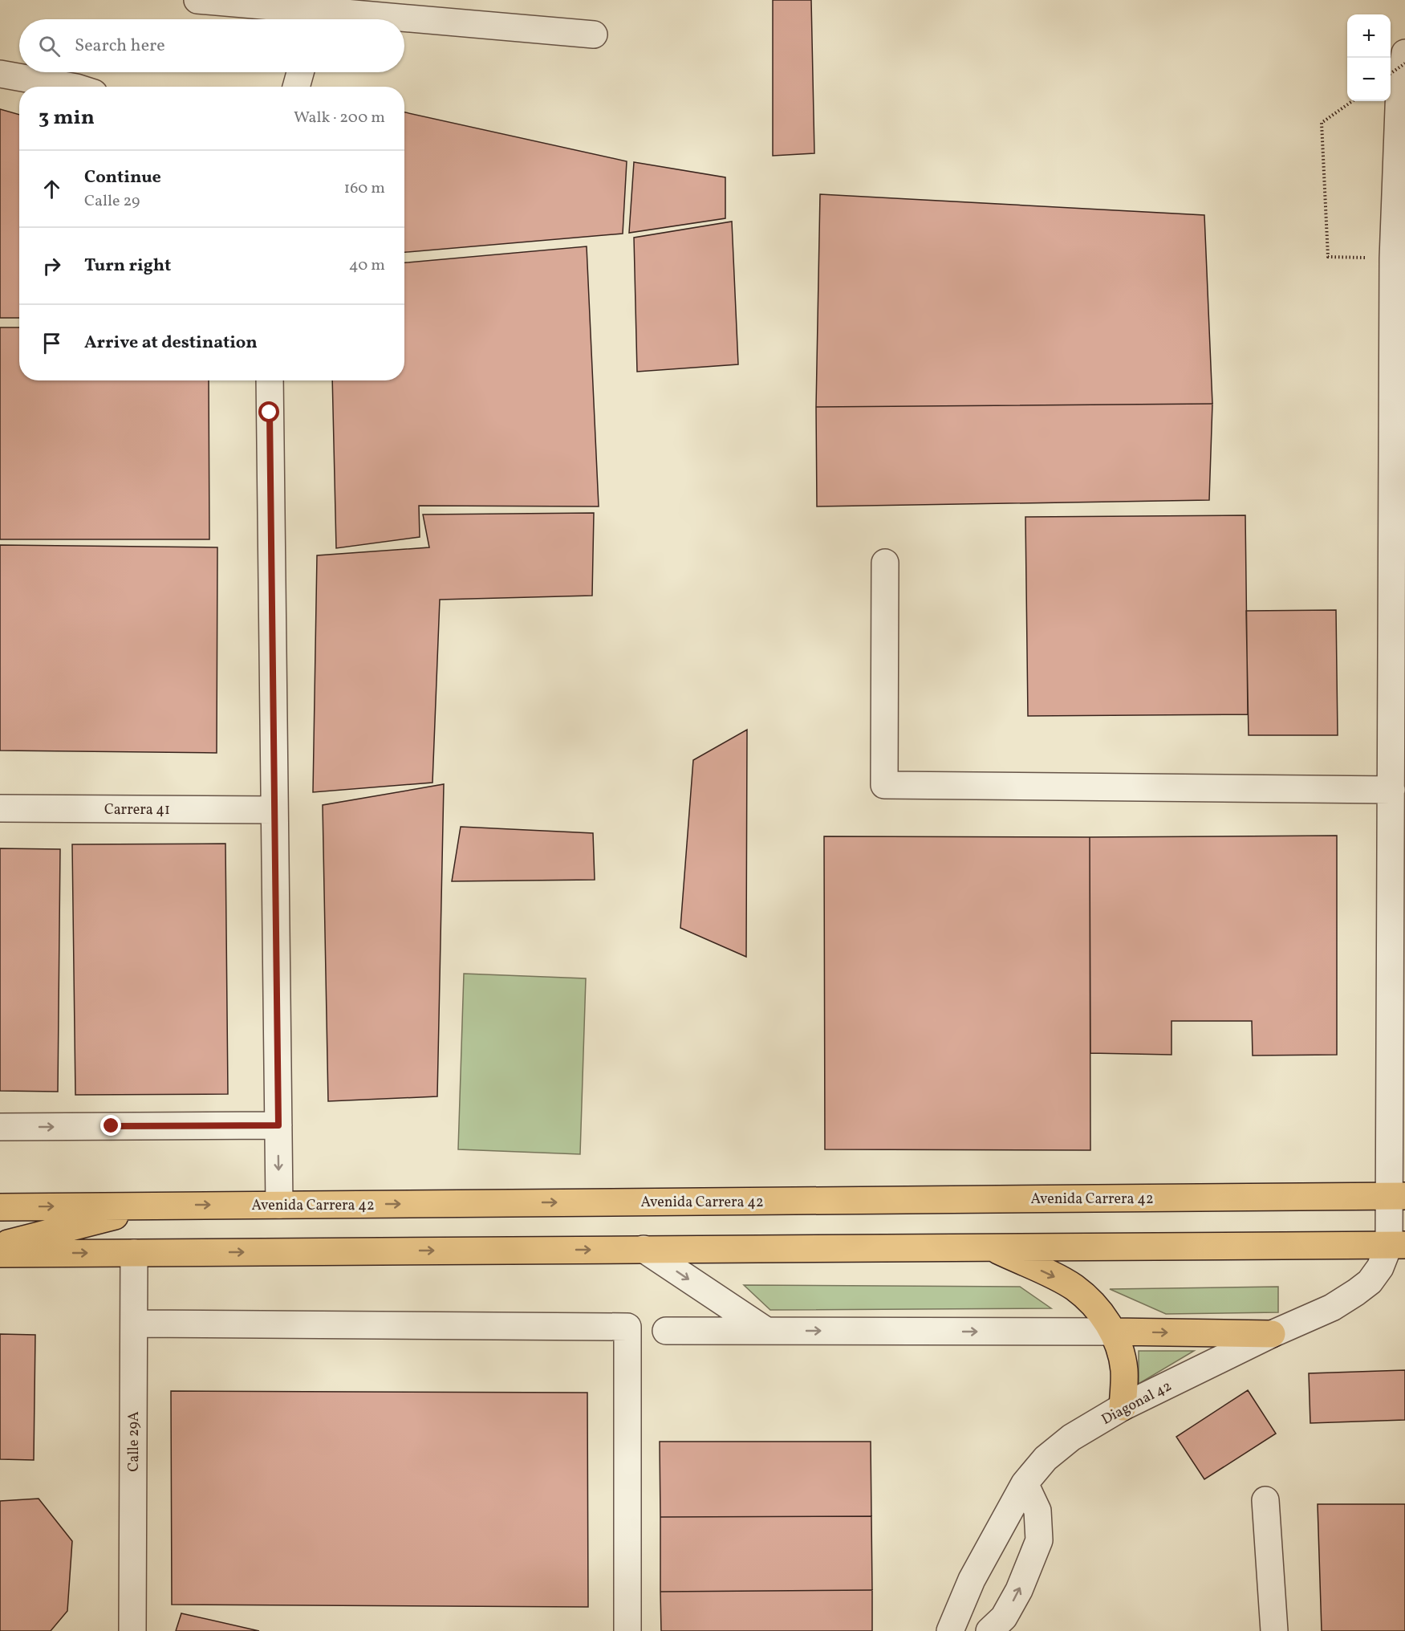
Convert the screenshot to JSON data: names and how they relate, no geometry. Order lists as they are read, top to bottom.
{
  "streets": {
    "highway": ["Avenida Carrera 42"],
    "street": ["Carrera 41", "Diagonal 42", "Calle 29A"]
  },
  "page": {
    "map_buttons": ["+", "−"],
    "search": "Search here",
    "heading": ["3 min", "Walk · 200 m"],
    "list": [
      ["Continue", "Calle 29", "160 m"],
      ["Turn right", "40 m"],
      "Arrive at destination"
    ]
  }
}
